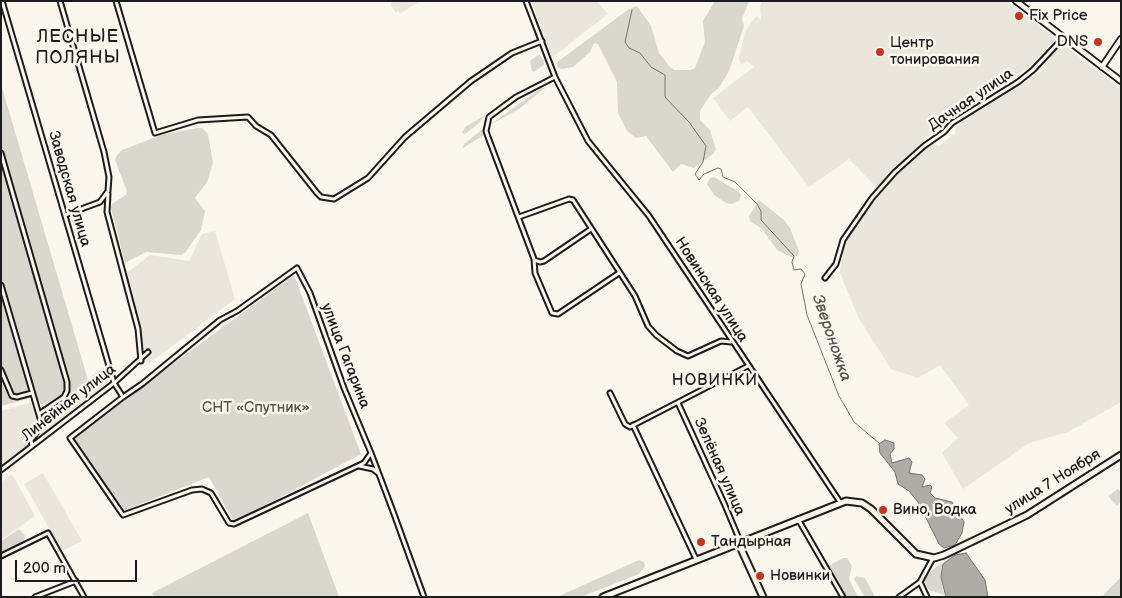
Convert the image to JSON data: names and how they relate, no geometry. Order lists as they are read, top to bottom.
{
  "streets": {
    "main road": ["улица 7 Ноября"],
    "street": [
      "Дачная улица",
      "Заводская улица",
      "Новинская улица",
      "улица Гагарина",
      "Линейная улица",
      "Зелёная улица"
    ]
  },
  "crossings": [
    ["Заводская улица", "улица Гагарина"],
    ["Заводская улица", "Линейная улица"]
  ],
  "districts": ["ЛЕСНЫЕ ПОЛЯНЫ", "НОВИНКИ"],
  "water": ["Звероножка"],
  "parks": ["СНТ «Спутник»"],
  "places": [
    "Fix Price",
    "DNS",
    "Центр тонирования",
    "Вино, Водка",
    "Тандырная",
    "Новинки"
  ],
  "scale_bar": "200 m"
}
